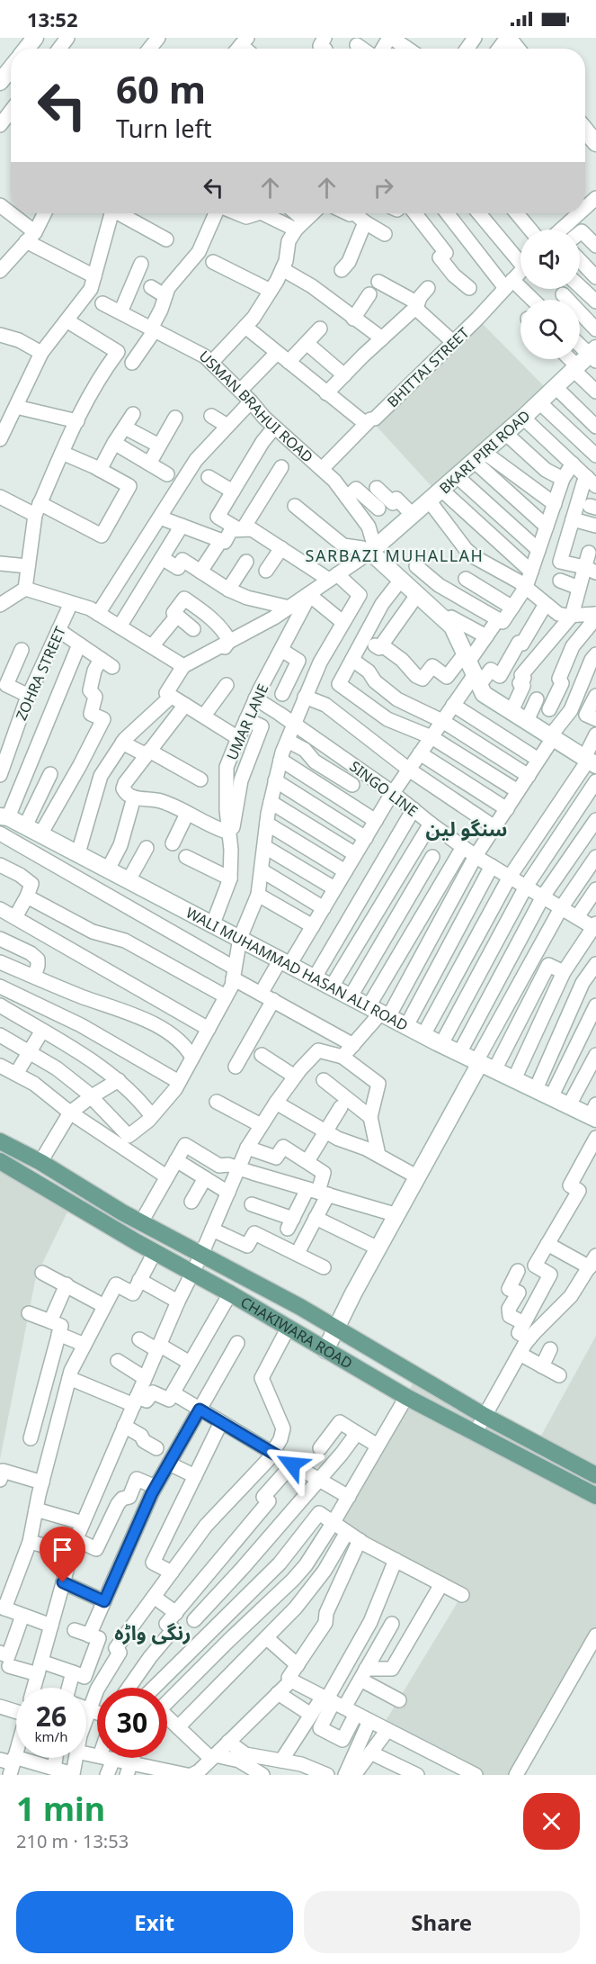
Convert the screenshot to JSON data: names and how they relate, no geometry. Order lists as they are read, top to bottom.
{
  "streets": {
    "main road": ["CHAKIWARA ROAD"],
    "street": [
      "BHITTAI STREET",
      "USMAN BRAHUI ROAD",
      "BKARI PIRI ROAD",
      "ZOHRA STREET",
      "UMAR LANE",
      "SINGO LINE",
      "WALI MUHAMMAD HASAN ALI ROAD"
    ]
  },
  "crossings": [
    ["BHITTAI STREET", "USMAN BRAHUI ROAD"],
    ["USMAN BRAHUI ROAD", "BKARI PIRI ROAD"],
    ["UMAR LANE", "SINGO LINE"],
    ["UMAR LANE", "WALI MUHAMMAD HASAN ALI ROAD"]
  ],
  "districts": ["SARBAZI MUHALLAH", "سنگو لین", "رنگی واڑہ"],
  "page": {
    "status": "13:52",
    "turn": ["60 m", "Turn left"],
    "speed": "26 km/h",
    "limit": "30",
    "heading": ["1 min", "210 m · 13:53"],
    "buttons": ["Exit", "Share"]
  }
}
